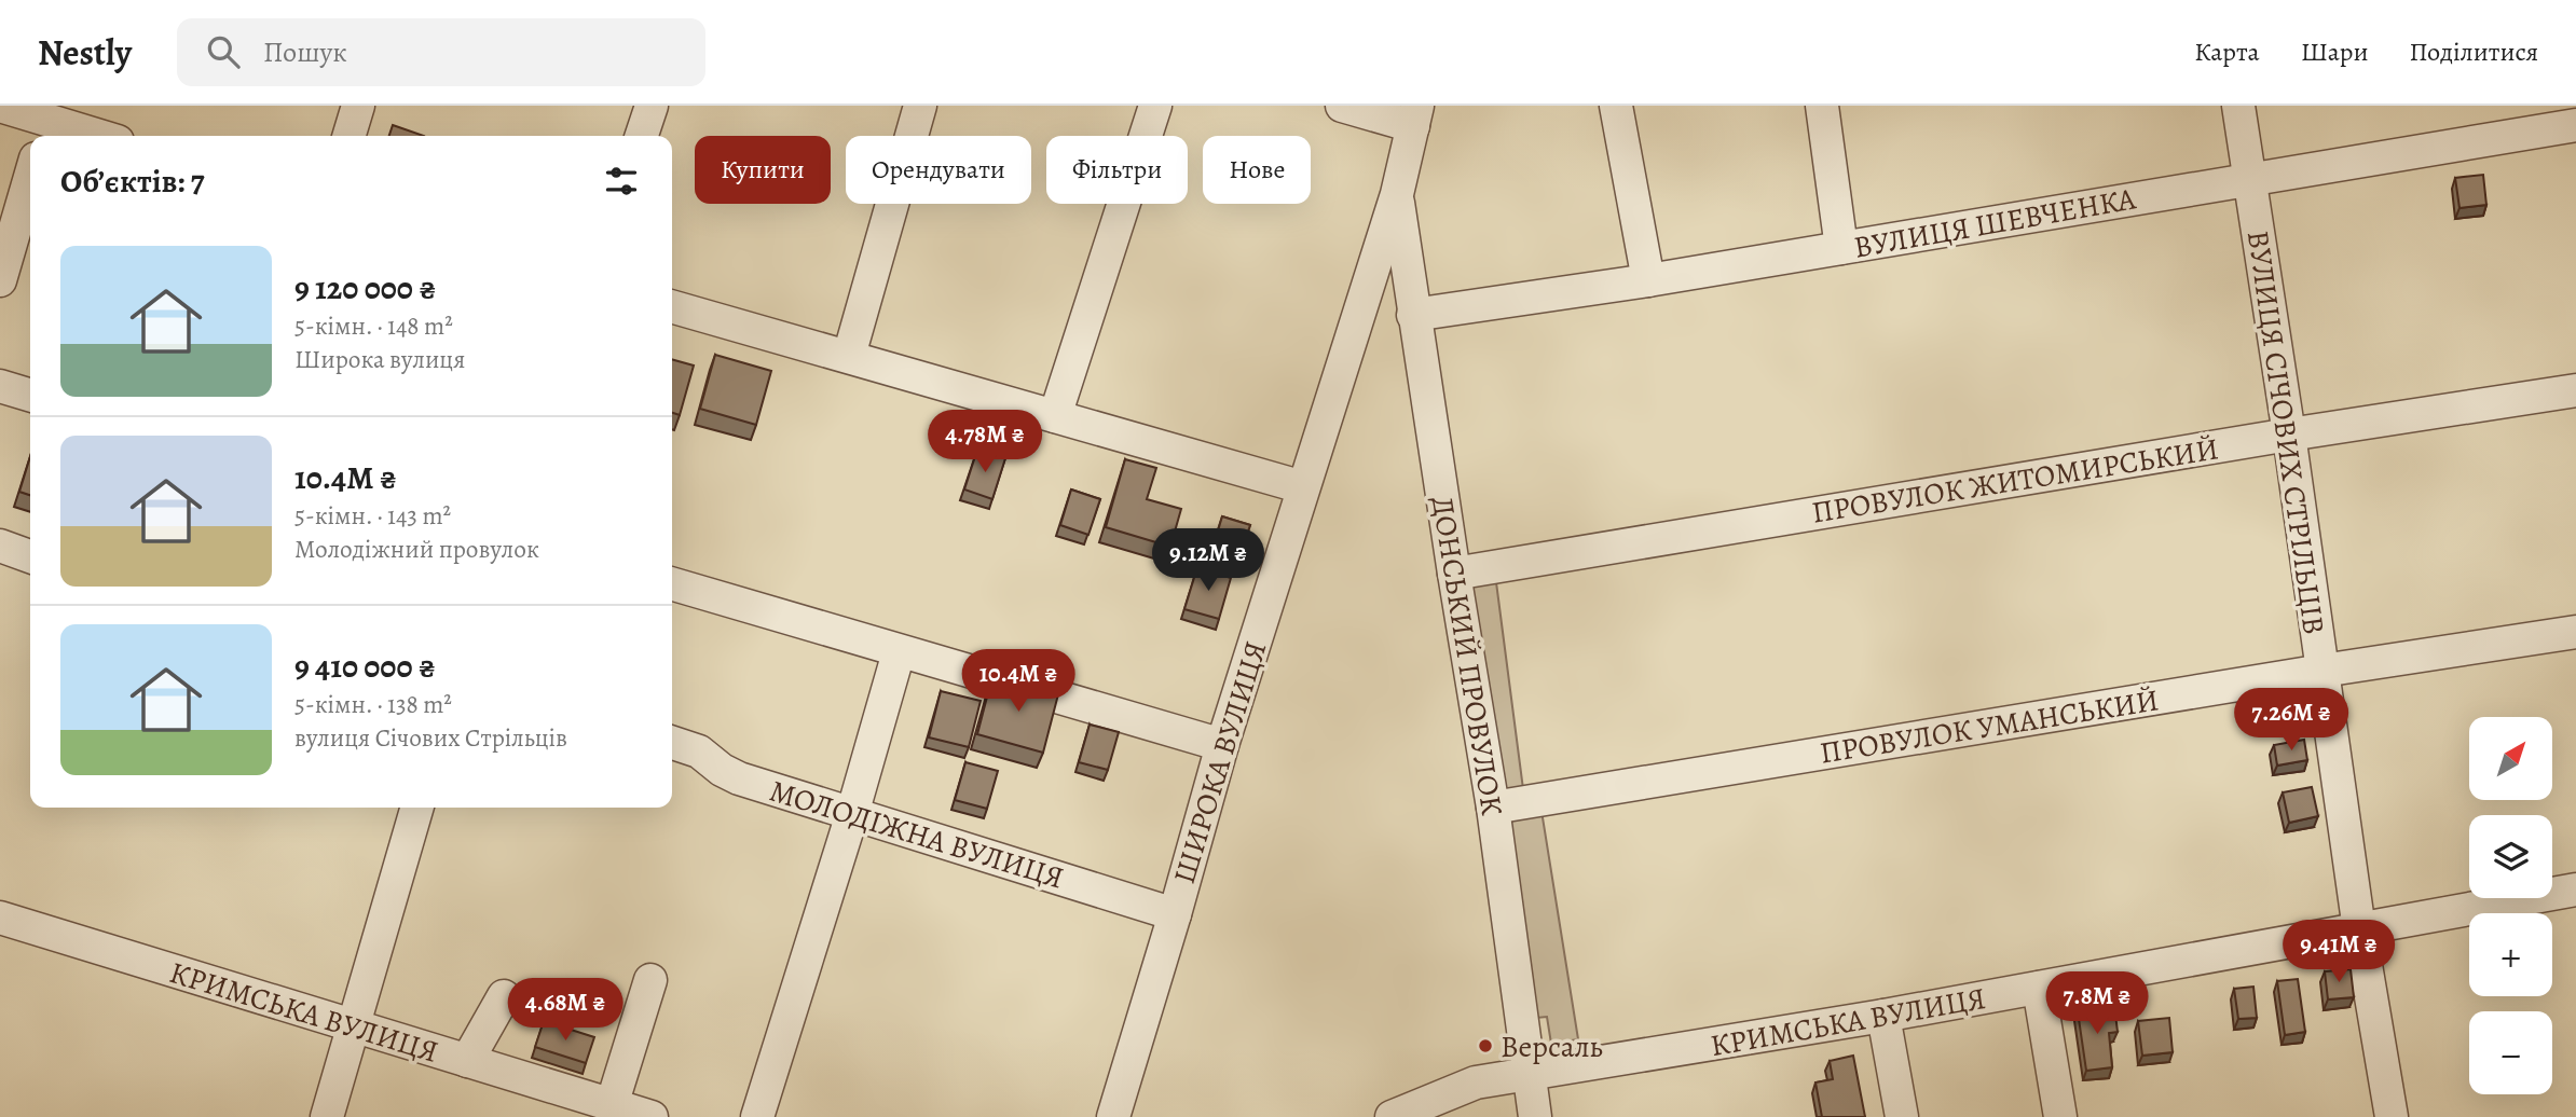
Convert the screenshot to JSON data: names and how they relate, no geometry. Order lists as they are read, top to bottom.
{
  "streets": {
    "street": [
      "ВУЛИЦЯ ШЕВЧЕНКА",
      "ВУЛИЦЯ СІЧОВИХ СТРІЛЬЦІВ",
      "ПРОВУЛОК ЖИТОМИРСЬКИЙ",
      "ДОНСЬКИЙ ПРОВУЛОК",
      "ПРОВУЛОК УМАНСЬКИЙ",
      "ШИРОКА ВУЛИЦЯ",
      "МОЛОДІЖНА ВУЛИЦЯ",
      "КРИМСЬКА ВУЛИЦЯ"
    ]
  },
  "crossings": [
    ["ВУЛИЦЯ ШЕВЧЕНКА", "ВУЛИЦЯ СІЧОВИХ СТРІЛЬЦІВ"],
    ["ВУЛИЦЯ ШЕВЧЕНКА", "ДОНСЬКИЙ ПРОВУЛОК"],
    ["ВУЛИЦЯ СІЧОВИХ СТРІЛЬЦІВ", "ПРОВУЛОК ЖИТОМИРСЬКИЙ"],
    ["ВУЛИЦЯ СІЧОВИХ СТРІЛЬЦІВ", "ПРОВУЛОК УМАНСЬКИЙ"],
    ["ВУЛИЦЯ СІЧОВИХ СТРІЛЬЦІВ", "КРИМСЬКА ВУЛИЦЯ"],
    ["ПРОВУЛОК ЖИТОМИРСЬКИЙ", "ДОНСЬКИЙ ПРОВУЛОК"],
    ["ДОНСЬКИЙ ПРОВУЛОК", "ПРОВУЛОК УМАНСЬКИЙ"],
    ["ДОНСЬКИЙ ПРОВУЛОК", "ШИРОКА ВУЛИЦЯ"],
    ["ДОНСЬКИЙ ПРОВУЛОК", "КРИМСЬКА ВУЛИЦЯ"],
    ["ШИРОКА ВУЛИЦЯ", "МОЛОДІЖНА ВУЛИЦЯ"]
  ],
  "places": ["Версаль"],
  "north": "top right",
  "page": {
    "header": "Nestly",
    "search": "Пошук",
    "nav": ["Карта", "Шари", "Поділитися"],
    "chip": [
      "Купити",
      "Орендувати",
      "Фільтри",
      "Нове"
    ],
    "heading": "Об’єктів: 7",
    "list": [
      {
        "name": "9 120 000 ₴",
        "note": "5-кімн. · 148 m² · Широка вулиця"
      },
      {
        "name": "10.4M ₴",
        "note": "5-кімн. · 143 m² · Молодіжний провулок"
      },
      {
        "name": "9 410 000 ₴",
        "note": "5-кімн. · 138 m² · вулиця Січових Стрільців"
      }
    ],
    "price": [
      "4.78M ₴",
      "9.12M ₴",
      "10.4M ₴",
      "7.26M ₴",
      "9.41M ₴",
      "7.8M ₴",
      "4.68M ₴"
    ],
    "map_buttons": ["+", "−"]
  }
}
